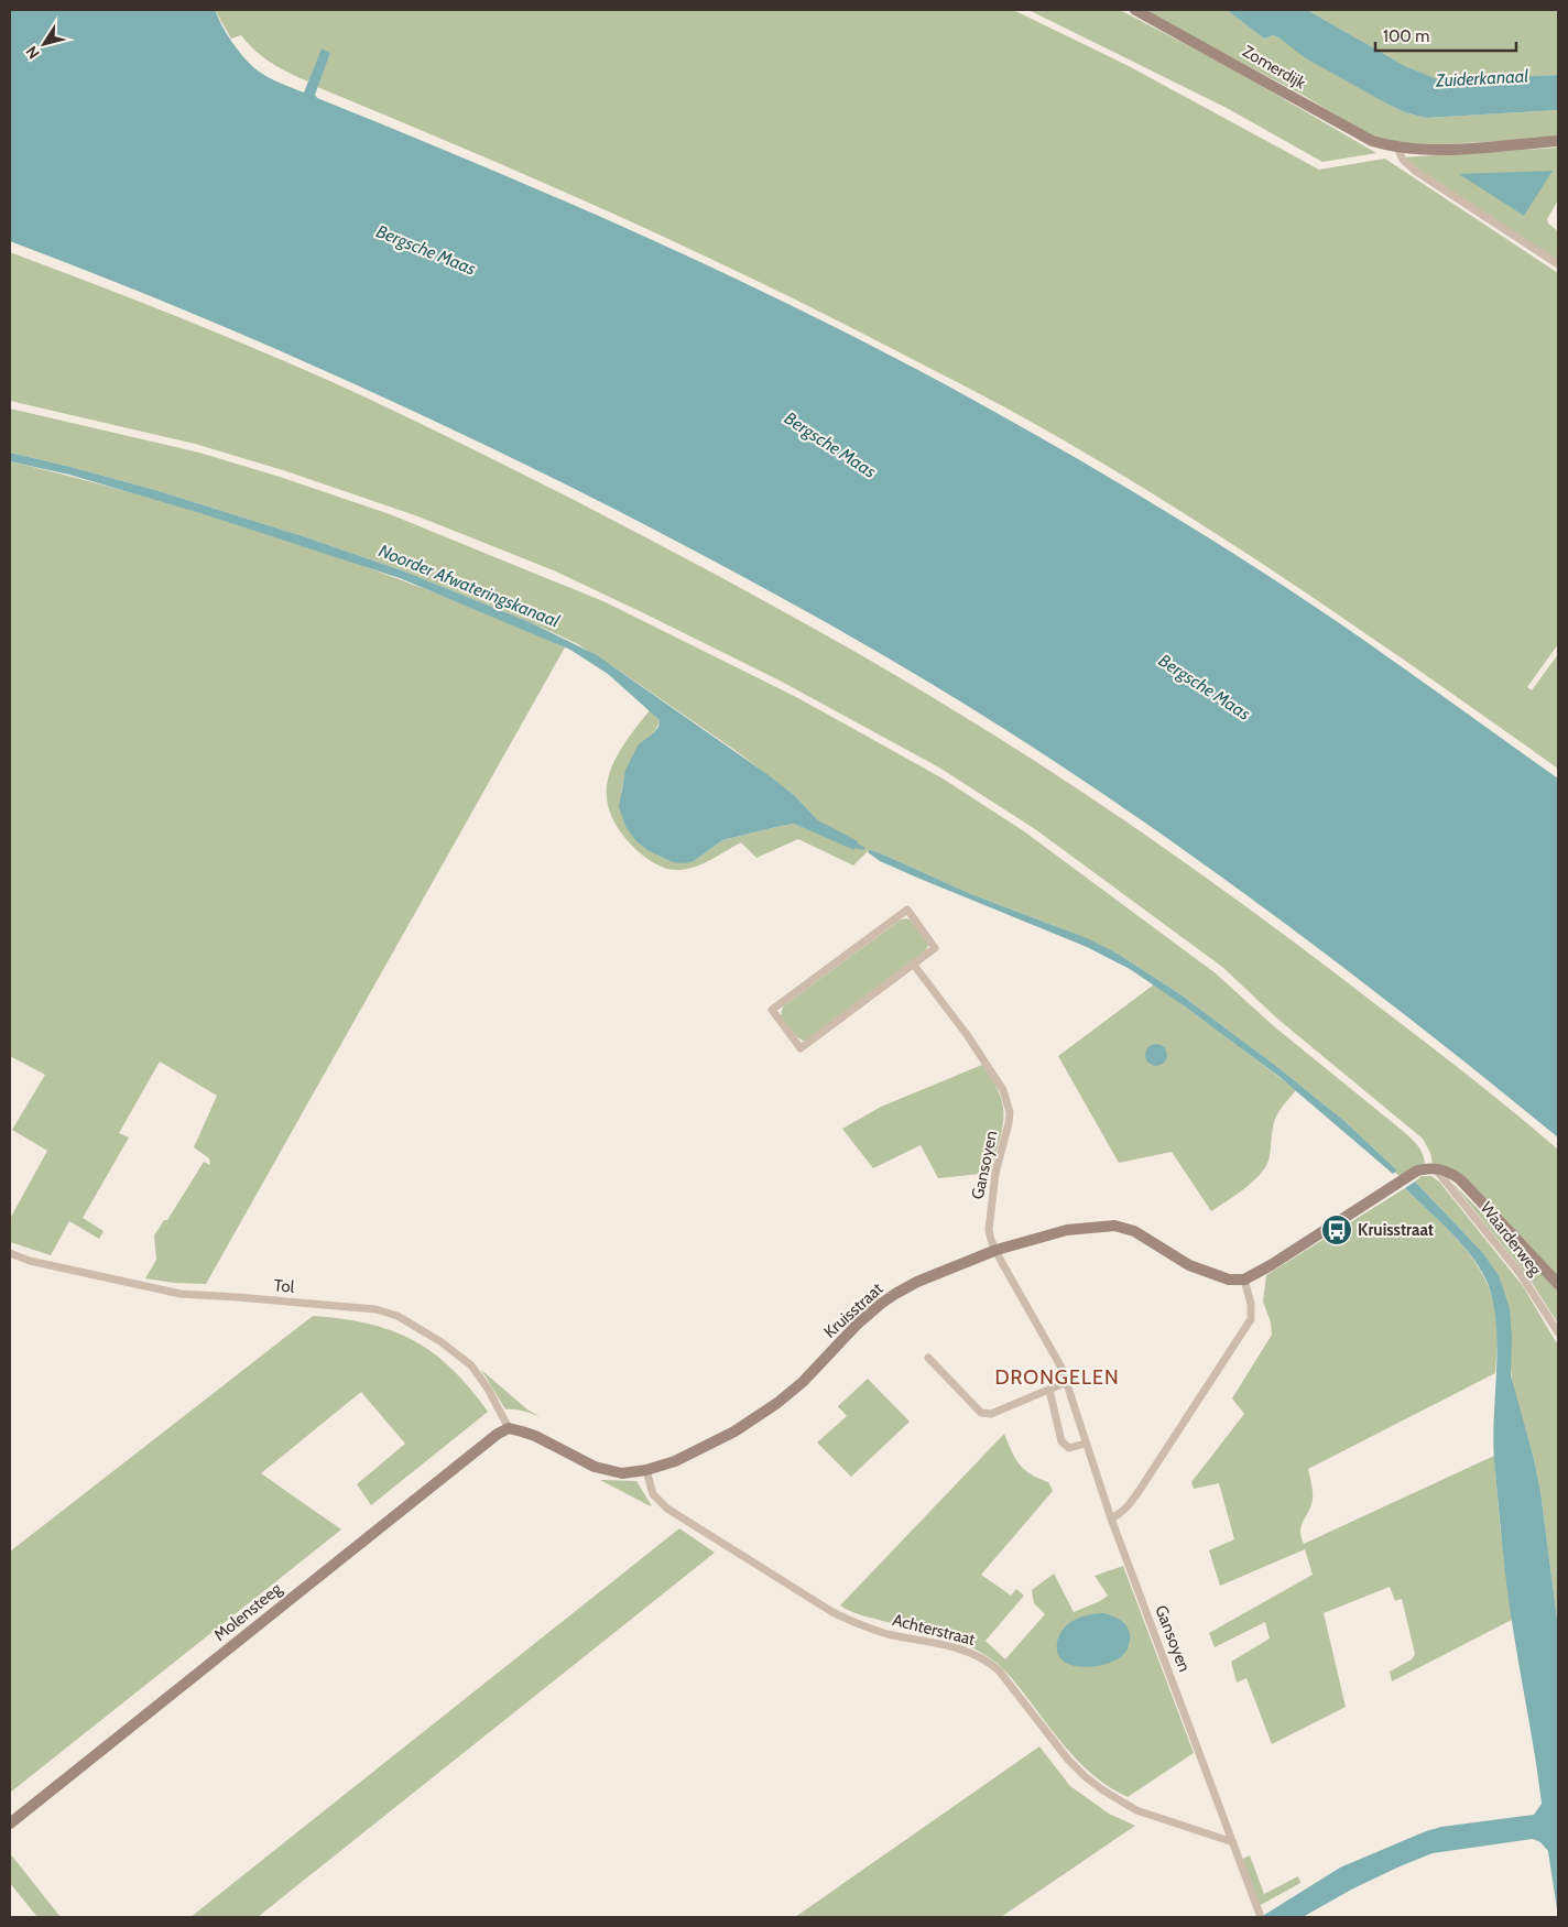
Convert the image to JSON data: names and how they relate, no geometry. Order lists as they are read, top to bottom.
{
  "streets": {
    "street": [
      "Zomerdijk",
      "Gansoyen",
      "Waarderweg",
      "Tol",
      "Kruisstraat",
      "Molensteeg",
      "Achterstraat"
    ]
  },
  "crossings": [
    ["Gansoyen", "Kruisstraat"],
    ["Gansoyen", "Achterstraat"],
    ["Tol", "Kruisstraat"],
    ["Tol", "Molensteeg"],
    ["Kruisstraat", "Molensteeg"],
    ["Kruisstraat", "Achterstraat"]
  ],
  "districts": ["DRONGELEN"],
  "water": ["Zuiderkanaal", "Bergsche Maas", "Noorder Afwateringskanaal"],
  "places": {
    "bus stop": ["Kruisstraat"]
  },
  "scale_bar": "100 m",
  "north": "bottom left"
}
